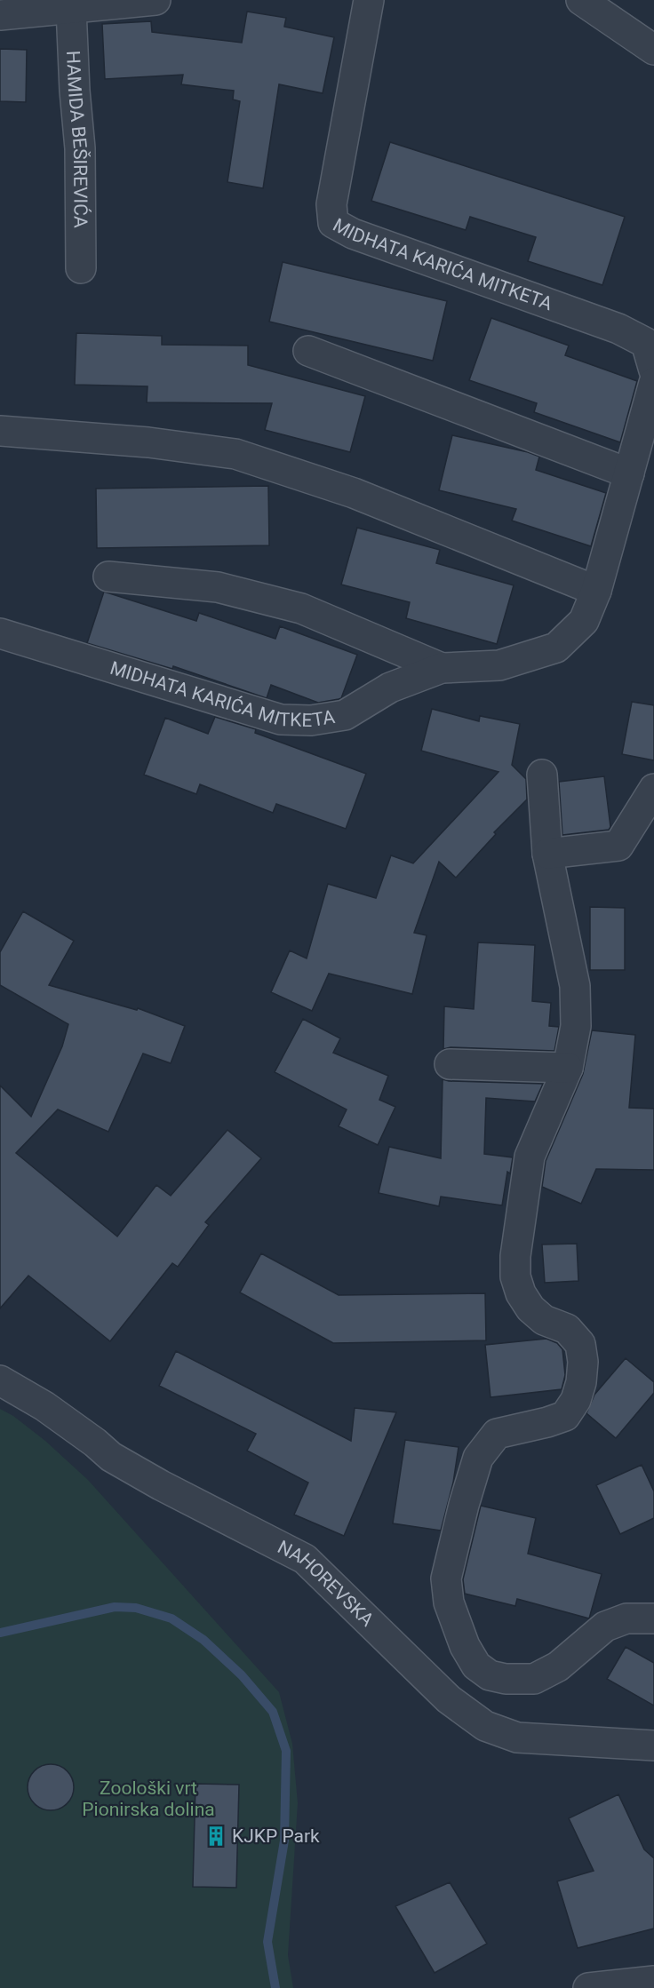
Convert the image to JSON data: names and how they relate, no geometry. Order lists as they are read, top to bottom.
{
  "streets": {
    "street": ["HAMIDA BEŠIREVIĆA", "MIDHATA KARIĆA MITKETA", "NAHOREVSKA"]
  },
  "parks": ["Zoološki vrt Pionirska dolina"],
  "places": {
    "building": ["KJKP Park"]
  }
}
